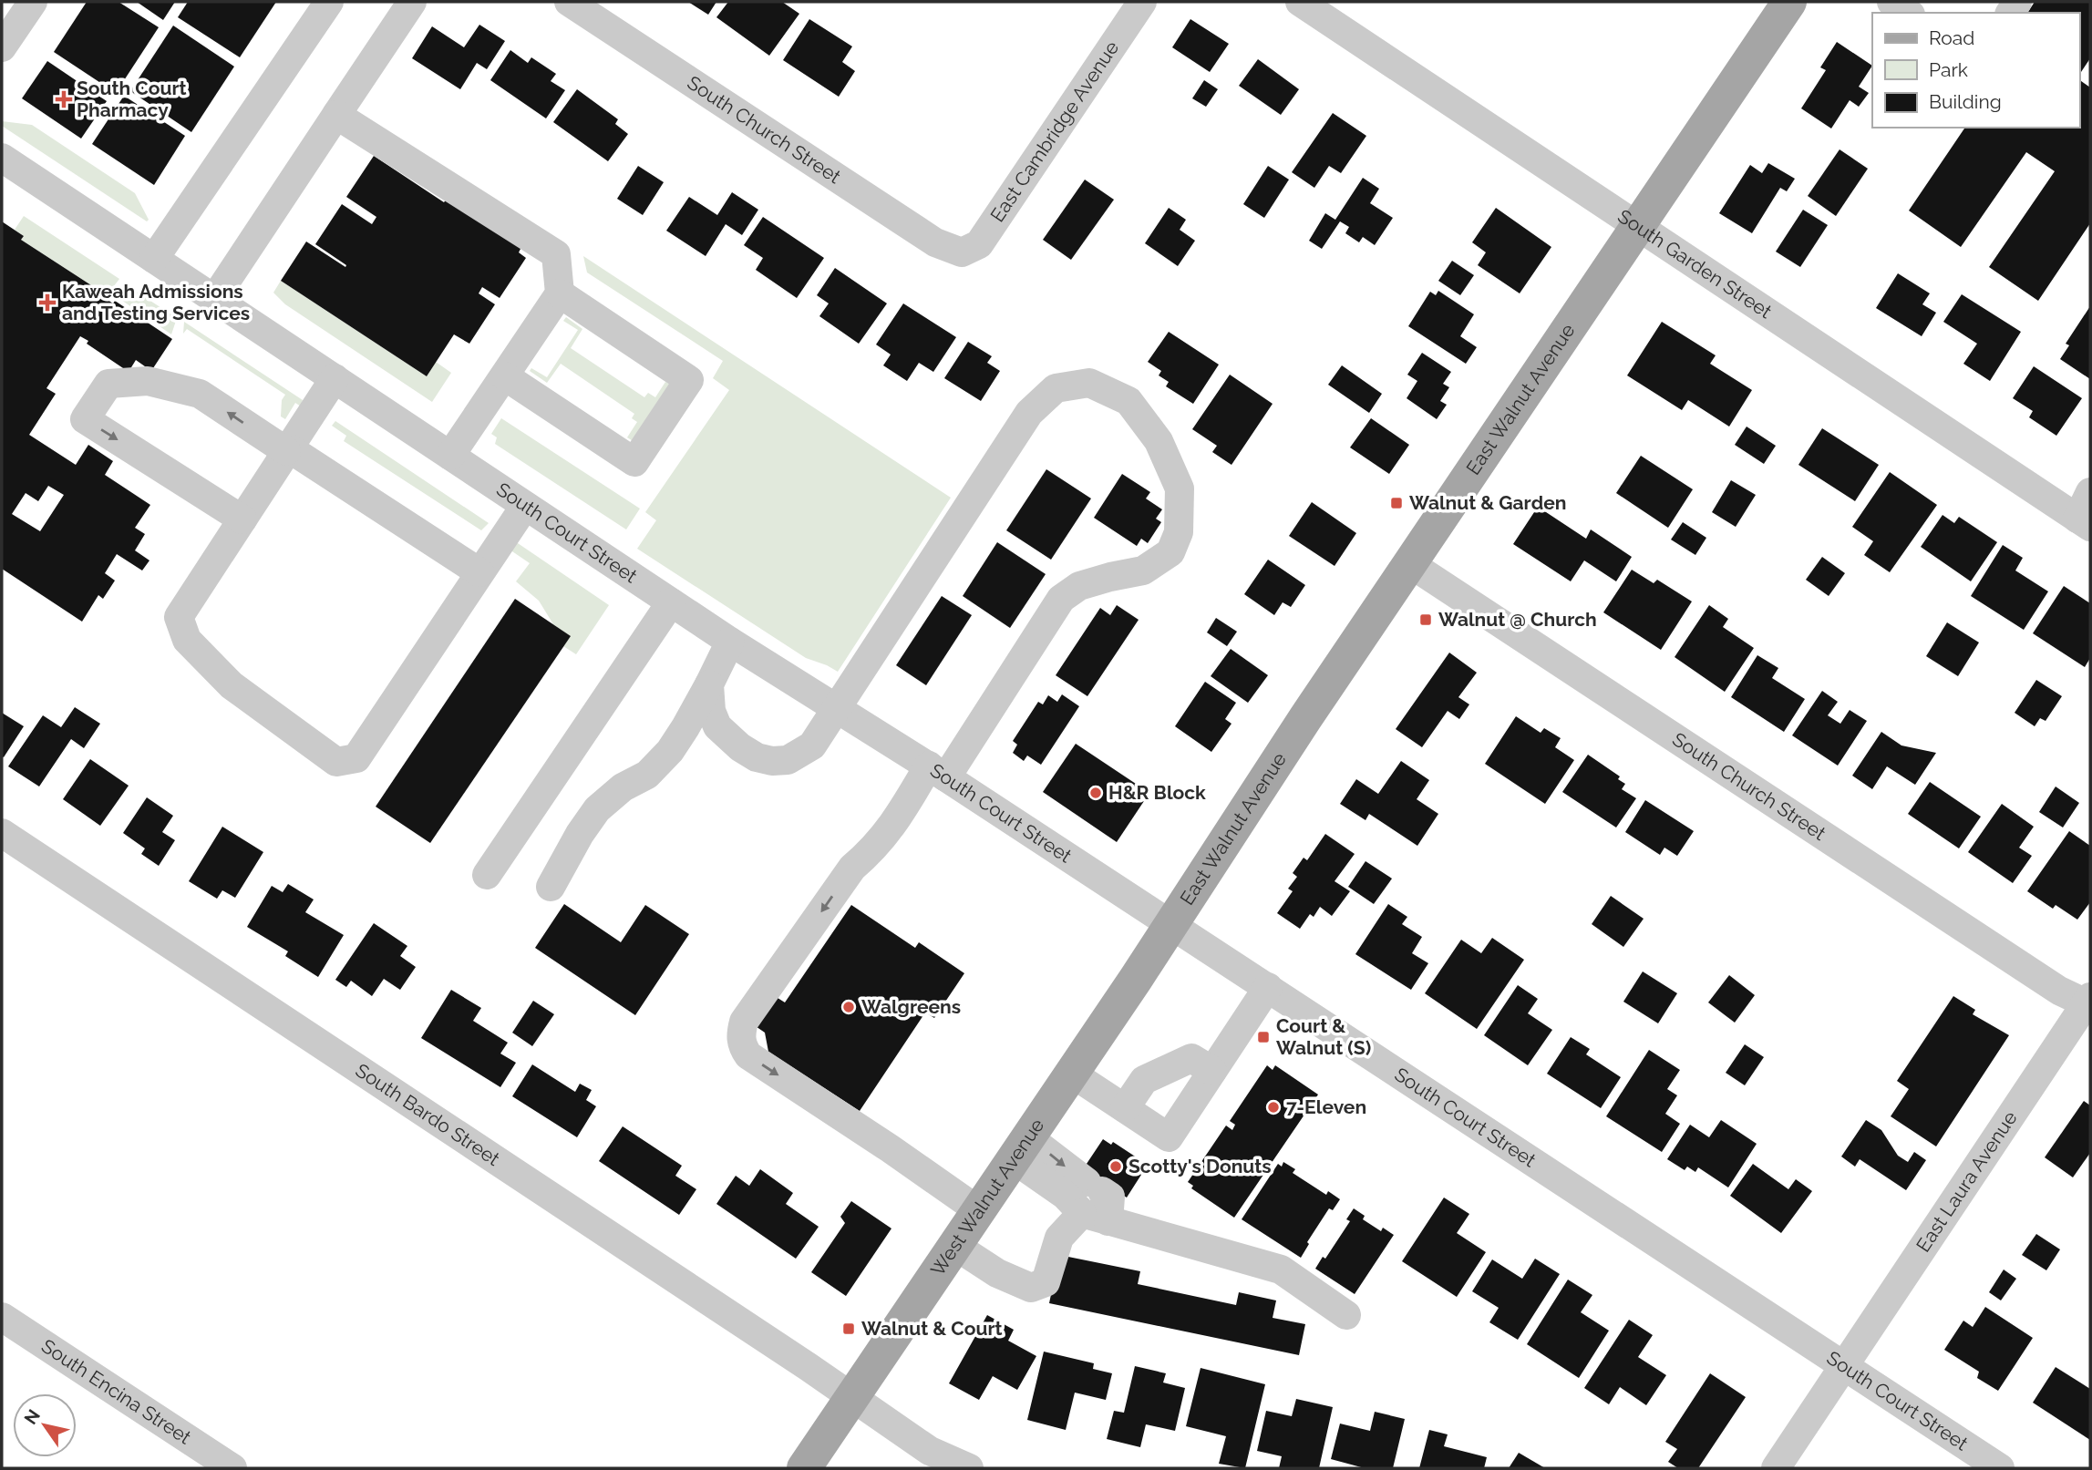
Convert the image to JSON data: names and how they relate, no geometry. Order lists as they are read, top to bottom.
{
  "streets": {
    "main road": ["East Walnut Avenue", "West Walnut Avenue"],
    "street": [
      "South Church Street",
      "East Cambridge Avenue",
      "South Garden Street",
      "South Court Street",
      "South Bardo Street",
      "East Laura Avenue",
      "South Encina Street"
    ]
  },
  "crossings": [
    ["South Church Street", "East Cambridge Avenue"],
    ["South Church Street", "East Walnut Avenue"],
    ["South Church Street", "East Laura Avenue"],
    ["South Garden Street", "East Walnut Avenue"],
    ["East Walnut Avenue", "South Court Street"],
    ["East Walnut Avenue", "West Walnut Avenue"],
    ["South Court Street", "East Laura Avenue"],
    ["South Court Street", "West Walnut Avenue"],
    ["South Bardo Street", "West Walnut Avenue"]
  ],
  "places": {
    "health": ["South Court Pharmacy", "Kaweah Admissions and Testing Services"],
    "transit": [
      "Walnut & Garden",
      "Walnut @ Church",
      "Court & Walnut (S)",
      "Walnut & Court"
    ],
    "other": [
      "H&R Block",
      "Walgreens",
      "7-Eleven",
      "Scotty's Donuts"
    ]
  },
  "legend": ["Road", "Park", "Building"],
  "north": "top left"
}
